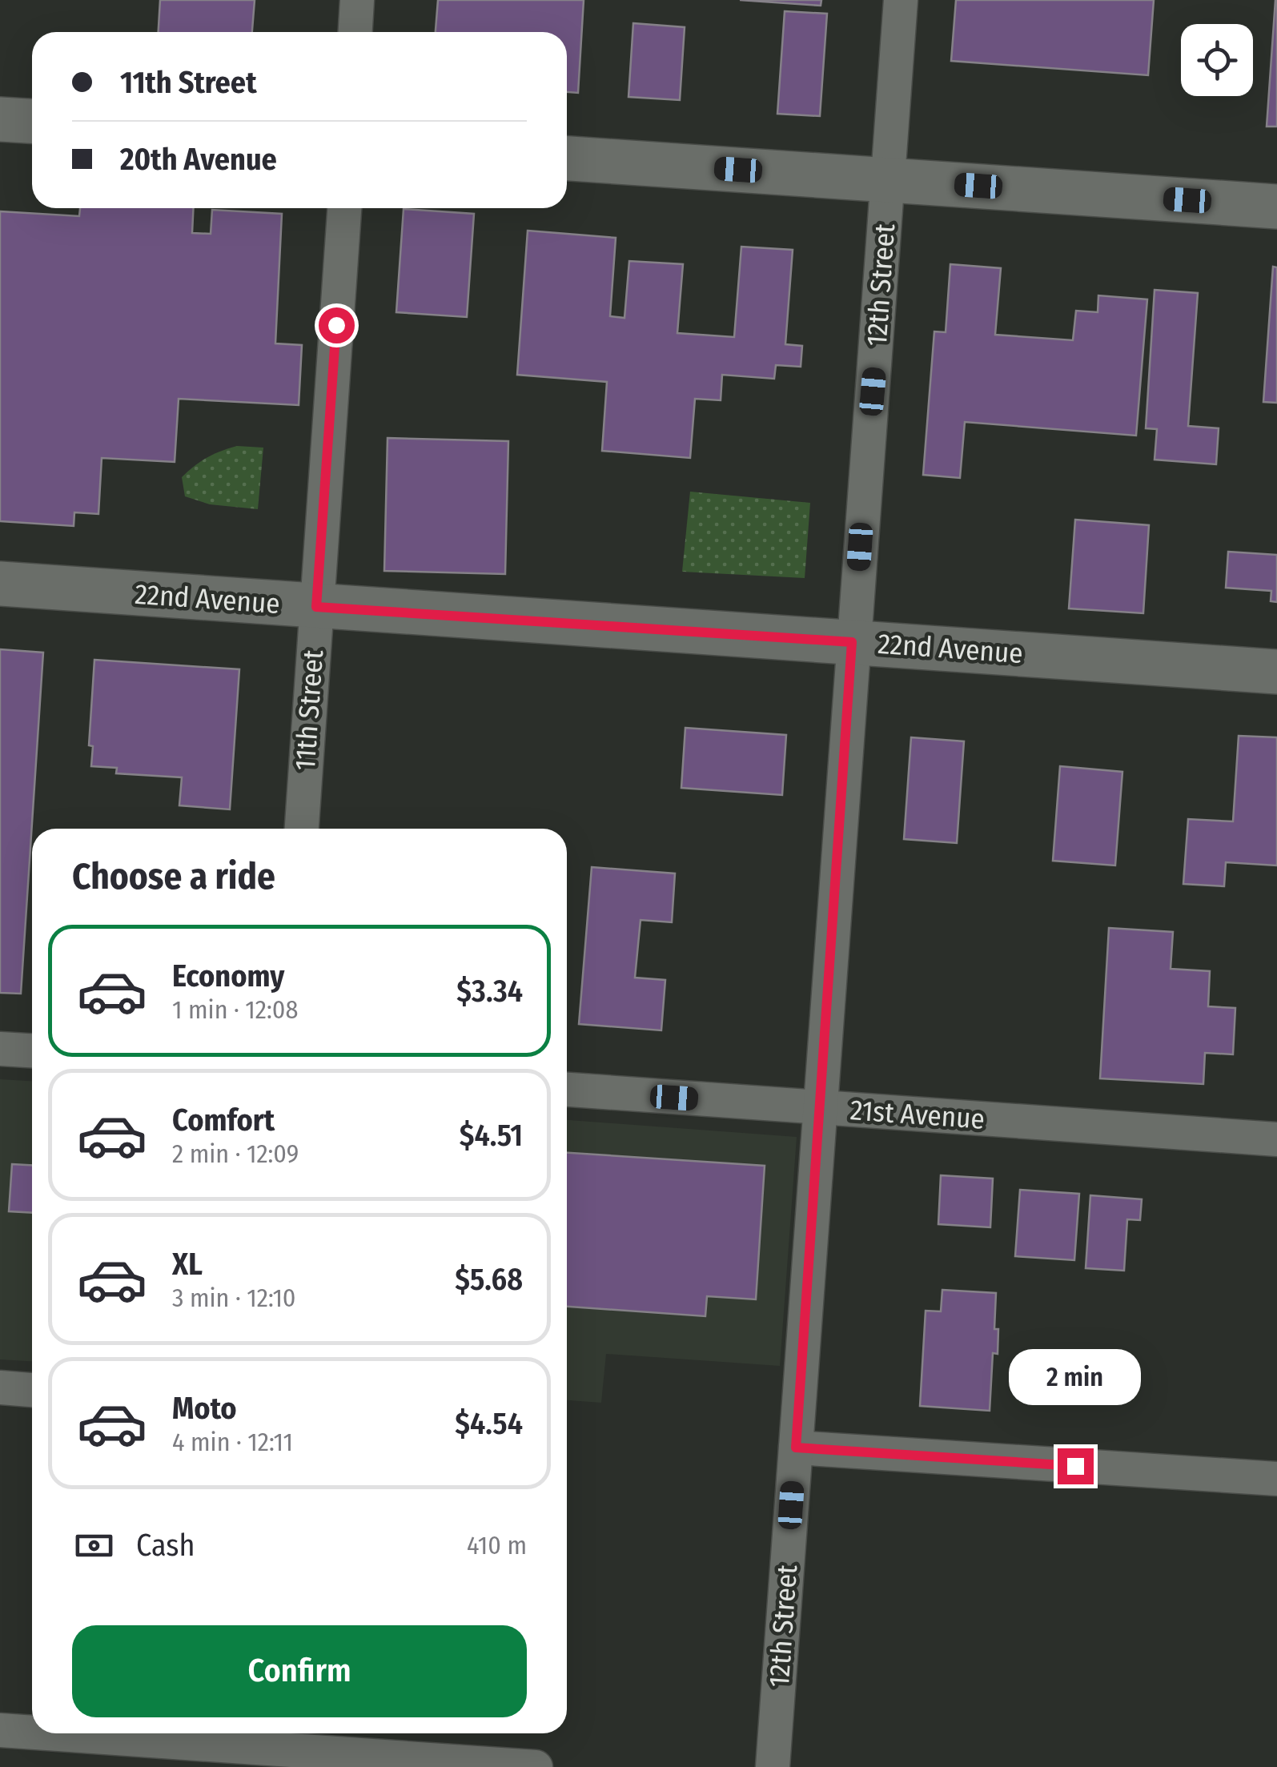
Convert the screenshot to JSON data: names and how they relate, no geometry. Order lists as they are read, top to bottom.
{
  "streets": {
    "main road": ["22nd Avenue"],
    "street": ["12th Street", "11th Street", "21st Avenue"]
  },
  "crossings": [
    ["12th Street", "22nd Avenue"],
    ["12th Street", "21st Avenue"],
    ["22nd Avenue", "11th Street"]
  ],
  "page": {
    "banner": ["11th Street", "20th Avenue"],
    "heading": "Choose a ride",
    "list": [
      {
        "name": "Economy",
        "note": "1 min · 12:08",
        "value": "$3.34"
      },
      {
        "name": "Comfort",
        "note": "2 min · 12:09",
        "value": "$4.51"
      },
      {
        "name": "XL",
        "note": "3 min · 12:10",
        "value": "$5.68"
      },
      {
        "name": "Moto",
        "note": "4 min · 12:11",
        "value": "$4.54"
      }
    ],
    "bubble": "2 min",
    "pay": ["Cash", "410 m"],
    "buttons": "Confirm"
  }
}
